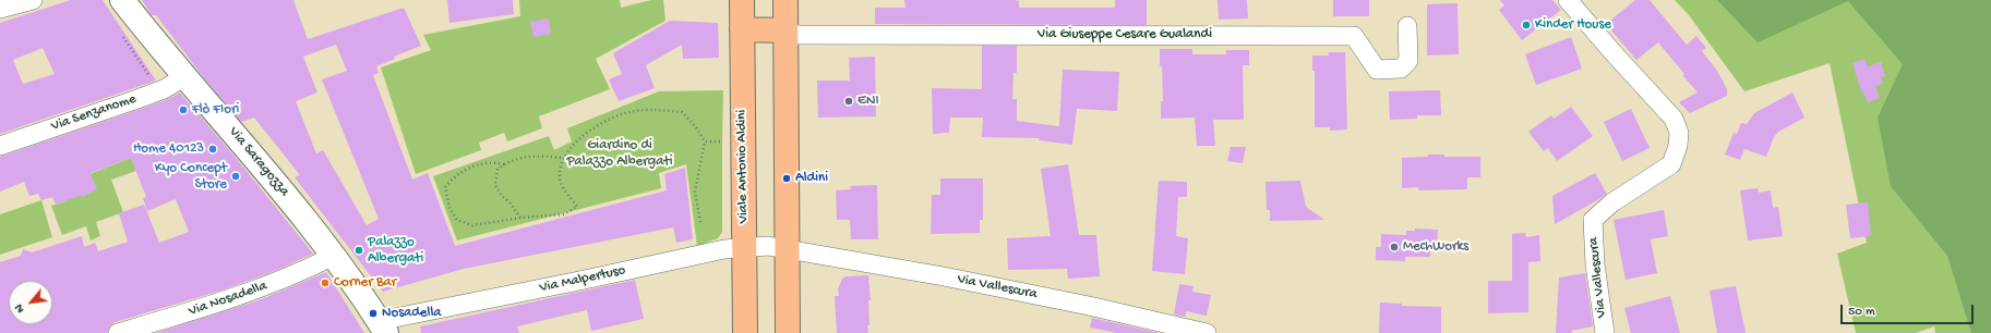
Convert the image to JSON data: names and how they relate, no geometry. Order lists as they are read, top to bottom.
{
  "streets": {
    "main road": ["Viale Antonio Aldini"],
    "street": [
      "Via Giuseppe Cesare Gualandi",
      "Via Senzanome",
      "Via Saragozza",
      "Via Vallescura",
      "Via Malpertuso",
      "Via Nosadella"
    ]
  },
  "crossings": [
    ["Via Senzanome", "Via Saragozza"],
    ["Via Saragozza", "Via Malpertuso"],
    ["Via Saragozza", "Via Nosadella"],
    ["Viale Antonio Aldini", "Via Malpertuso"],
    ["Via Vallescura", "Via Malpertuso"]
  ],
  "parks": ["Giardino di Palazzo Albergati"],
  "places": [
    "Kinder House",
    "ENI",
    "Flò FIori",
    "Home 40123",
    "Kyo Concept Store",
    "Aldini",
    "MechWorks",
    "Palazzo Albergati",
    "Corner Bar",
    "Nosadella"
  ],
  "scale_bar": "50 m",
  "north": "bottom left"
}
